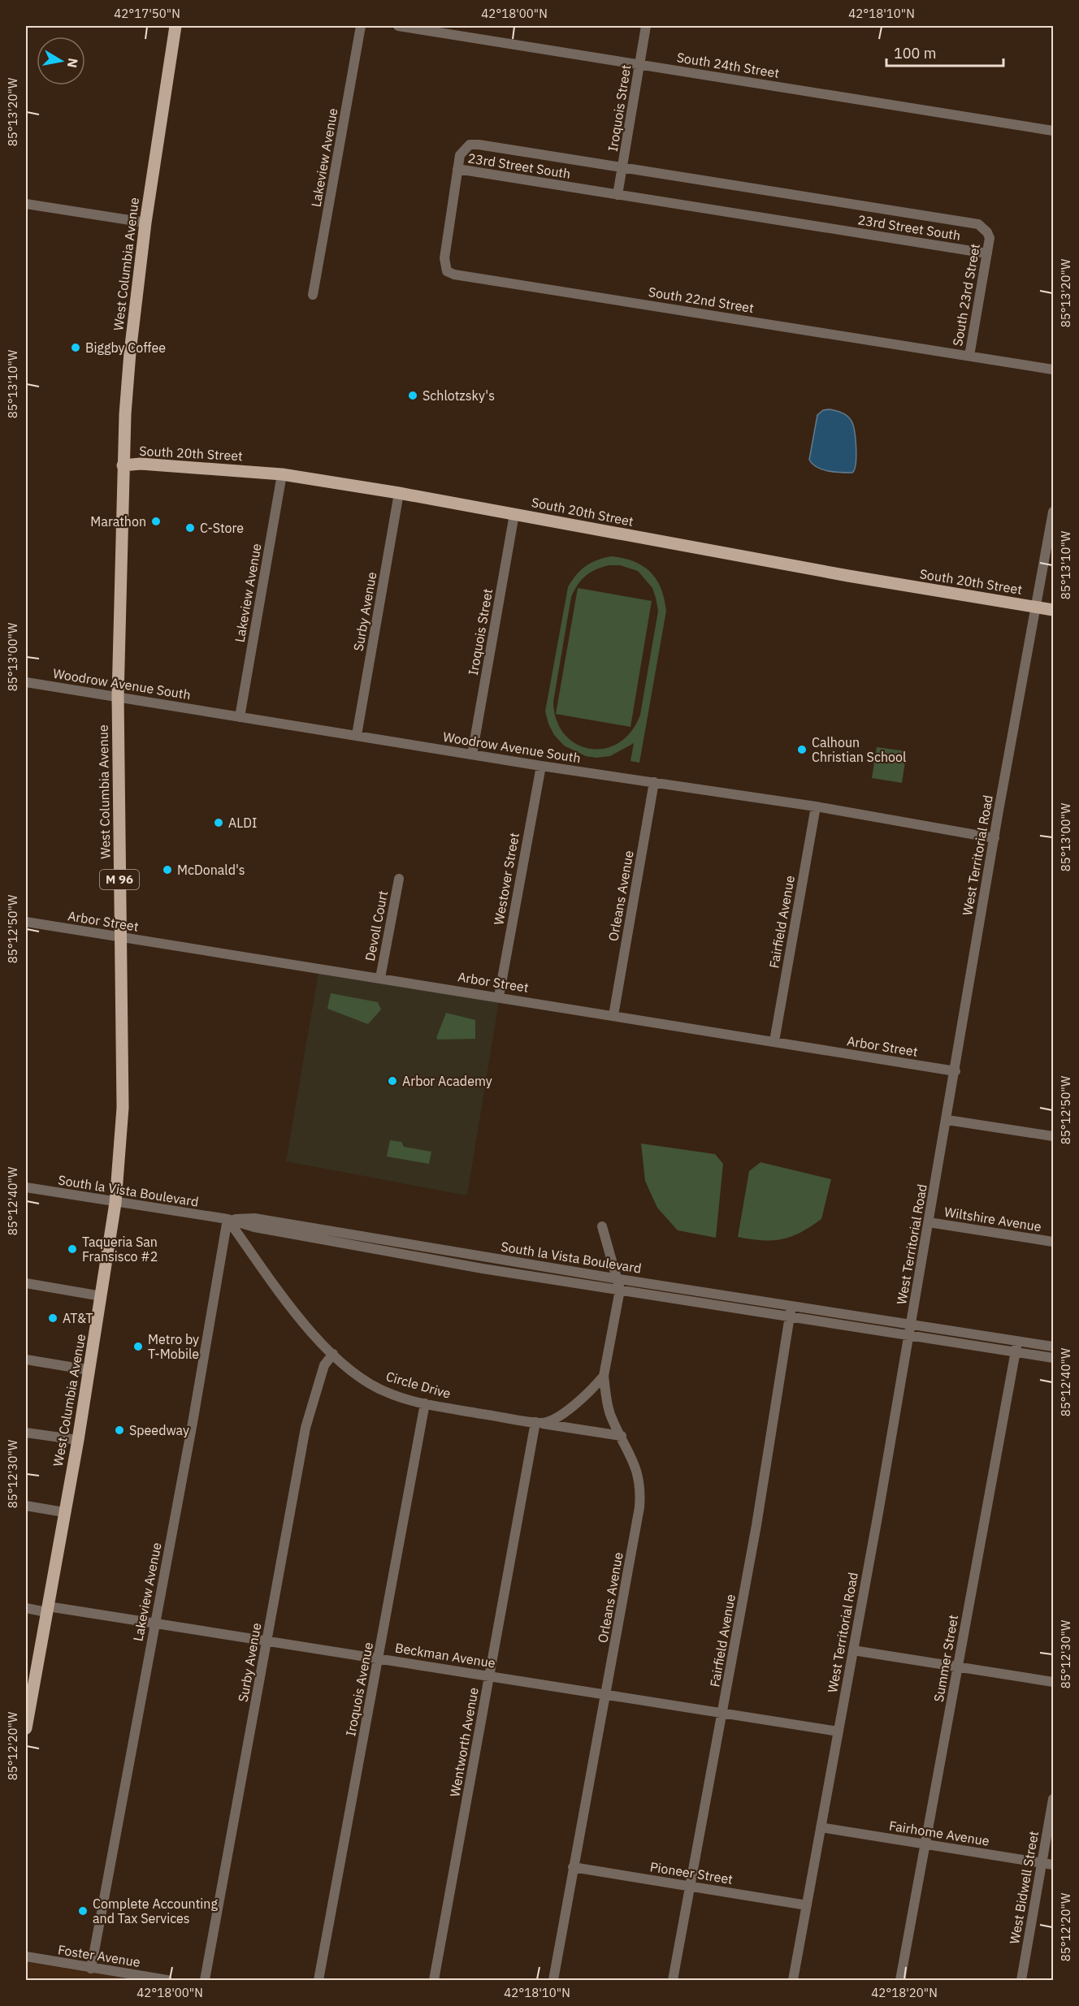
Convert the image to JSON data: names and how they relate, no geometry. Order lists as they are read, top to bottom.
{
  "streets": {
    "main road": ["West Columbia Avenue", "South 20th Street", "M 96"],
    "street": [
      "South 24th Street",
      "Iroquois Street",
      "Lakeview Avenue",
      "23rd Street South",
      "South 23rd Street",
      "South 22nd Street",
      "Surby Avenue",
      "Woodrow Avenue South",
      "West Territorial Road",
      "Westover Street",
      "Orleans Avenue",
      "Arbor Street",
      "Fairfield Avenue",
      "Devoll Court",
      "South la Vista Boulevard",
      "Wiltshire Avenue",
      "Circle Drive",
      "Beckman Avenue",
      "Summer Street",
      "Iroquois Avenue",
      "Wentworth Avenue",
      "Fairhome Avenue",
      "Pioneer Street",
      "West Bidwell Street",
      "Foster Avenue"
    ]
  },
  "crossings": [
    ["South 24th Street", "Iroquois Street"],
    ["Iroquois Street", "23rd Street South"],
    ["Iroquois Street", "South 20th Street"],
    ["Iroquois Street", "Woodrow Avenue South"],
    ["Lakeview Avenue", "South 20th Street"],
    ["Lakeview Avenue", "Woodrow Avenue South"],
    ["Lakeview Avenue", "South la Vista Boulevard"],
    ["Lakeview Avenue", "Circle Drive"],
    ["Lakeview Avenue", "Beckman Avenue"],
    ["Lakeview Avenue", "Foster Avenue"],
    ["23rd Street South", "South 23rd Street"],
    ["23rd Street South", "South 22nd Street"],
    ["West Columbia Avenue", "South 20th Street"],
    ["West Columbia Avenue", "Woodrow Avenue South"],
    ["West Columbia Avenue", "Arbor Street"],
    ["West Columbia Avenue", "South la Vista Boulevard"],
    ["West Columbia Avenue", "Beckman Avenue"],
    ["South 23rd Street", "South 22nd Street"],
    ["South 20th Street", "Surby Avenue"],
    ["South 20th Street", "West Territorial Road"],
    ["Surby Avenue", "Woodrow Avenue South"],
    ["Surby Avenue", "Circle Drive"],
    ["Surby Avenue", "Beckman Avenue"],
    ["Woodrow Avenue South", "West Territorial Road"],
    ["Woodrow Avenue South", "Westover Street"],
    ["Woodrow Avenue South", "Orleans Avenue"],
    ["Woodrow Avenue South", "Fairfield Avenue"],
    ["West Territorial Road", "Arbor Street"],
    ["West Territorial Road", "South la Vista Boulevard"],
    ["West Territorial Road", "Wiltshire Avenue"],
    ["West Territorial Road", "Beckman Avenue"],
    ["West Territorial Road", "Fairhome Avenue"],
    ["West Territorial Road", "Pioneer Street"],
    ["Westover Street", "Arbor Street"],
    ["Orleans Avenue", "Arbor Street"],
    ["Orleans Avenue", "South la Vista Boulevard"],
    ["Orleans Avenue", "Circle Drive"],
    ["Orleans Avenue", "Beckman Avenue"],
    ["Orleans Avenue", "Pioneer Street"],
    ["Arbor Street", "Fairfield Avenue"],
    ["Arbor Street", "Devoll Court"],
    ["Fairfield Avenue", "South la Vista Boulevard"],
    ["Fairfield Avenue", "Beckman Avenue"],
    ["Fairfield Avenue", "Pioneer Street"],
    ["South la Vista Boulevard", "Circle Drive"],
    ["South la Vista Boulevard", "Summer Street"],
    ["Circle Drive", "Iroquois Avenue"],
    ["Circle Drive", "Wentworth Avenue"],
    ["Beckman Avenue", "Iroquois Avenue"],
    ["Beckman Avenue", "Wentworth Avenue"],
    ["Summer Street", "Fairhome Avenue"],
    ["Fairhome Avenue", "West Bidwell Street"]
  ],
  "places": [
    "Biggby Coffee",
    "Schlotzsky's",
    "Marathon",
    "C-Store",
    "Calhoun Christian School",
    "ALDI",
    "McDonald's",
    "Arbor Academy",
    "Taqueria San Fransisco #2",
    "AT&T",
    "Metro by T-Mobile",
    "Speedway",
    "Complete Accounting and Tax Services"
  ],
  "scale_bar": "100 m",
  "north": "right",
  "coordinates": [
    "42°17'50\"N",
    "42°18'00\"N",
    "42°18'10\"N",
    "85°13'20\"W",
    "85°13'10\"W",
    "85°13'00\"W",
    "85°12'50\"W",
    "85°12'40\"W",
    "85°12'30\"W",
    "85°12'20\"W",
    "42°18'20\"N"
  ]
}
